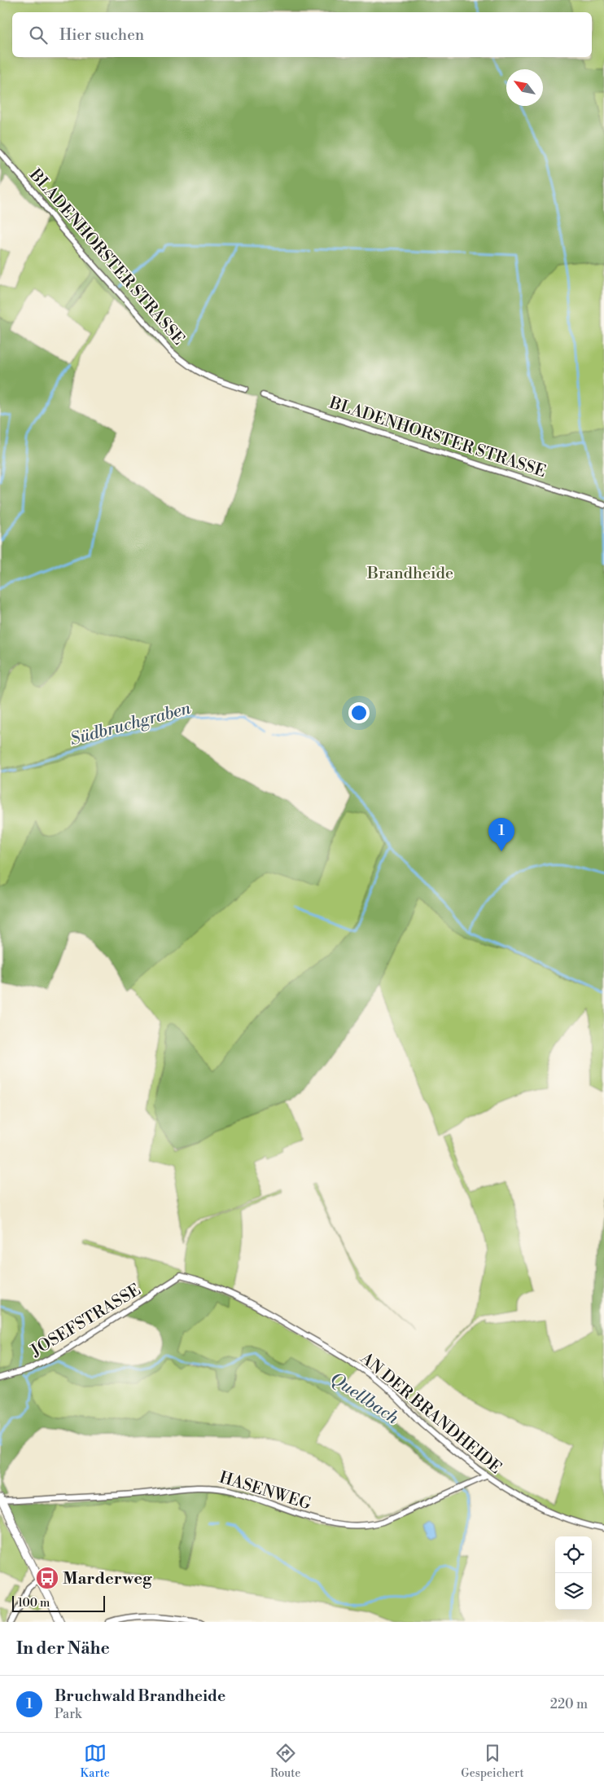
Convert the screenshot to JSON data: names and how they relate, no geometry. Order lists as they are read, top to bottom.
{
  "streets": {
    "street": [
      "BLADENHORSTER STRASSE",
      "JOSEFSTRASSE",
      "AN DER BRANDHEIDE",
      "HASENWEG"
    ]
  },
  "crossings": [
    ["JOSEFSTRASSE", "AN DER BRANDHEIDE"],
    ["AN DER BRANDHEIDE", "HASENWEG"]
  ],
  "water": ["Südbruchgraben", "Quellbach"],
  "parks": ["Brandheide"],
  "places": {
    "bus stop": ["Marderweg"]
  },
  "scale_bar": "100 m",
  "north": "top left",
  "page": {
    "search": "Hier suchen",
    "pins": "1",
    "scale": "100 m",
    "heading": "In der Nähe",
    "list": [
      {
        "mark": "1",
        "name": "Bruchwald Brandheide",
        "note": "Park",
        "value": "220 m"
      }
    ],
    "nav": ["Karte", "Route", "Gespeichert"]
  }
}
